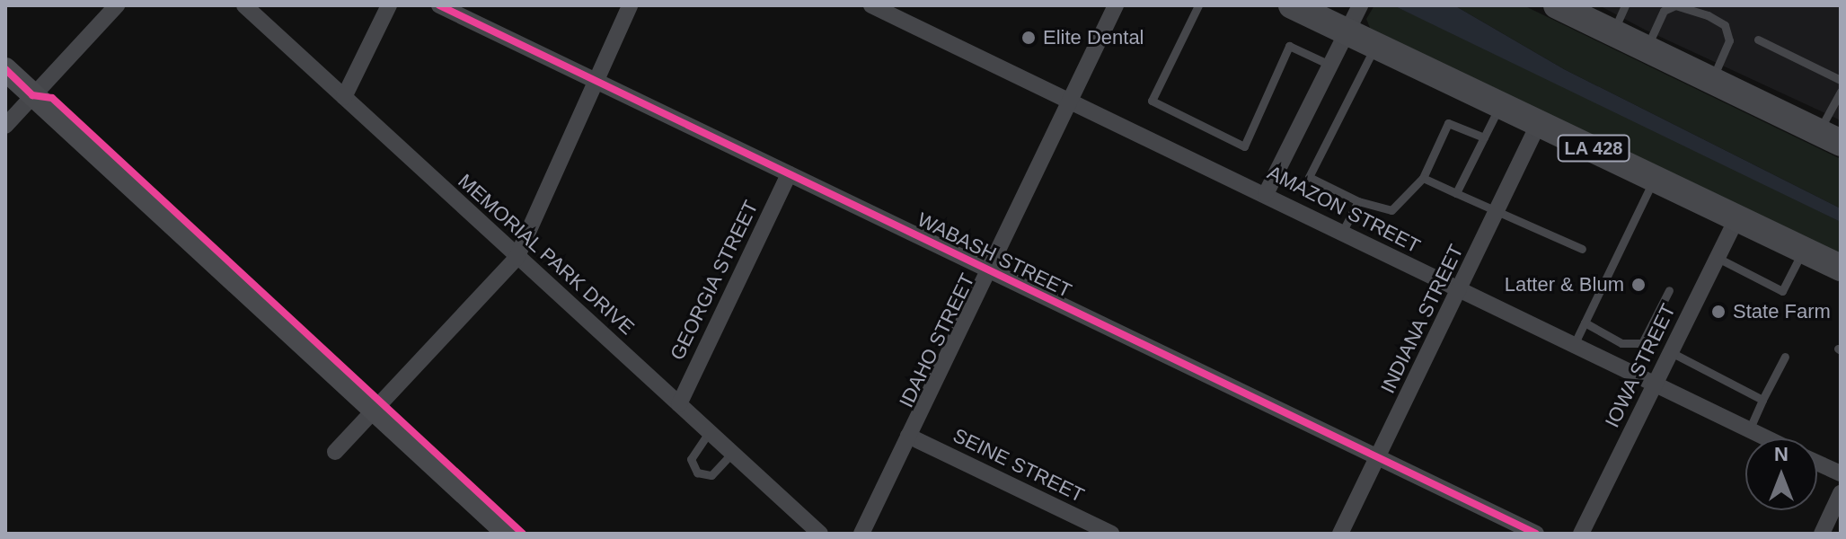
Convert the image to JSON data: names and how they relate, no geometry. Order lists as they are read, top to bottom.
{
  "streets": {
    "main road": ["LA 428"],
    "street": [
      "AMAZON STREET",
      "MEMORIAL PARK DRIVE",
      "WABASH STREET",
      "GEORGIA STREET",
      "INDIANA STREET",
      "IDAHO STREET",
      "IOWA STREET",
      "SEINE STREET"
    ]
  },
  "crossings": [
    ["LA 428", "INDIANA STREET"],
    ["LA 428", "IOWA STREET"],
    ["AMAZON STREET", "INDIANA STREET"],
    ["AMAZON STREET", "IDAHO STREET"],
    ["AMAZON STREET", "IOWA STREET"],
    ["MEMORIAL PARK DRIVE", "GEORGIA STREET"],
    ["WABASH STREET", "GEORGIA STREET"],
    ["WABASH STREET", "INDIANA STREET"],
    ["WABASH STREET", "IDAHO STREET"],
    ["IDAHO STREET", "SEINE STREET"]
  ],
  "places": ["Elite Dental", "Latter & Blum", "State Farm"],
  "north": "top"
}
